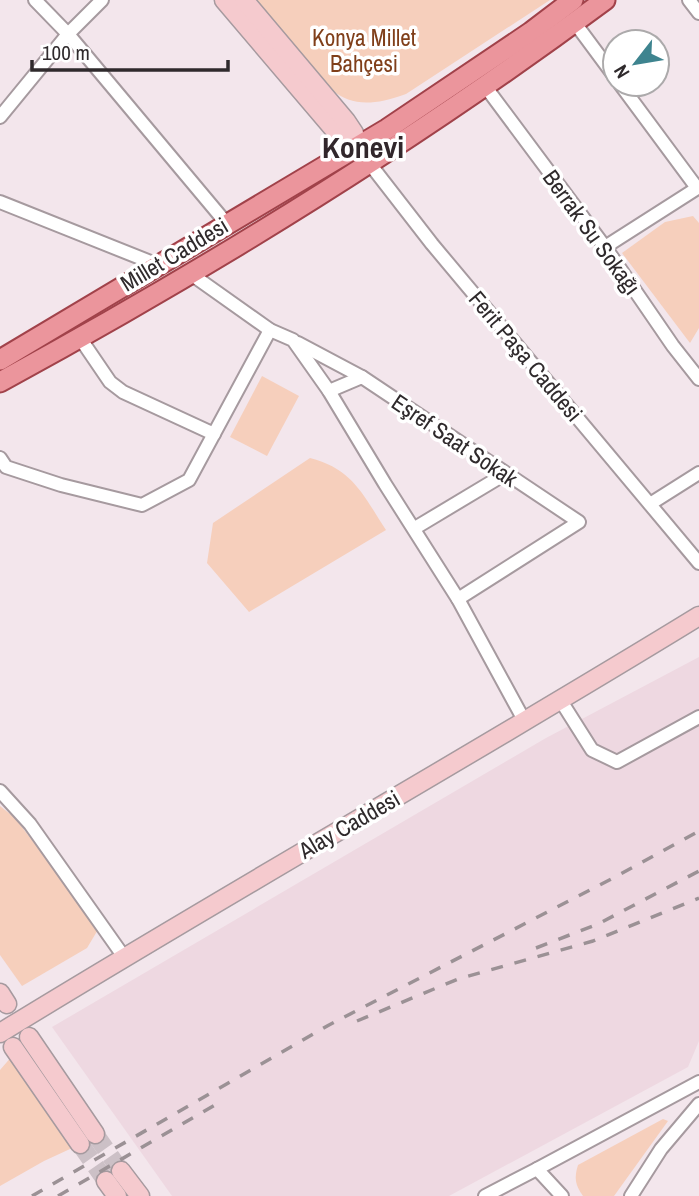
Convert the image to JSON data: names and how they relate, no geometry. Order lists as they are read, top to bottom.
{
  "streets": {
    "main road": ["Millet Caddesi", "Ferit Paşa Caddesi", "Alay Caddesi"],
    "street": ["Berrak Su Sokağı", "Eşref Saat Sokak"]
  },
  "crossings": [
    ["Berrak Su Sokağı", "Millet Caddesi"],
    ["Millet Caddesi", "Ferit Paşa Caddesi"],
    ["Millet Caddesi", "Eşref Saat Sokak"]
  ],
  "districts": ["Konevi"],
  "parks": ["Konya Millet Bahçesi"],
  "scale_bar": "100 m",
  "north": "bottom left"
}
